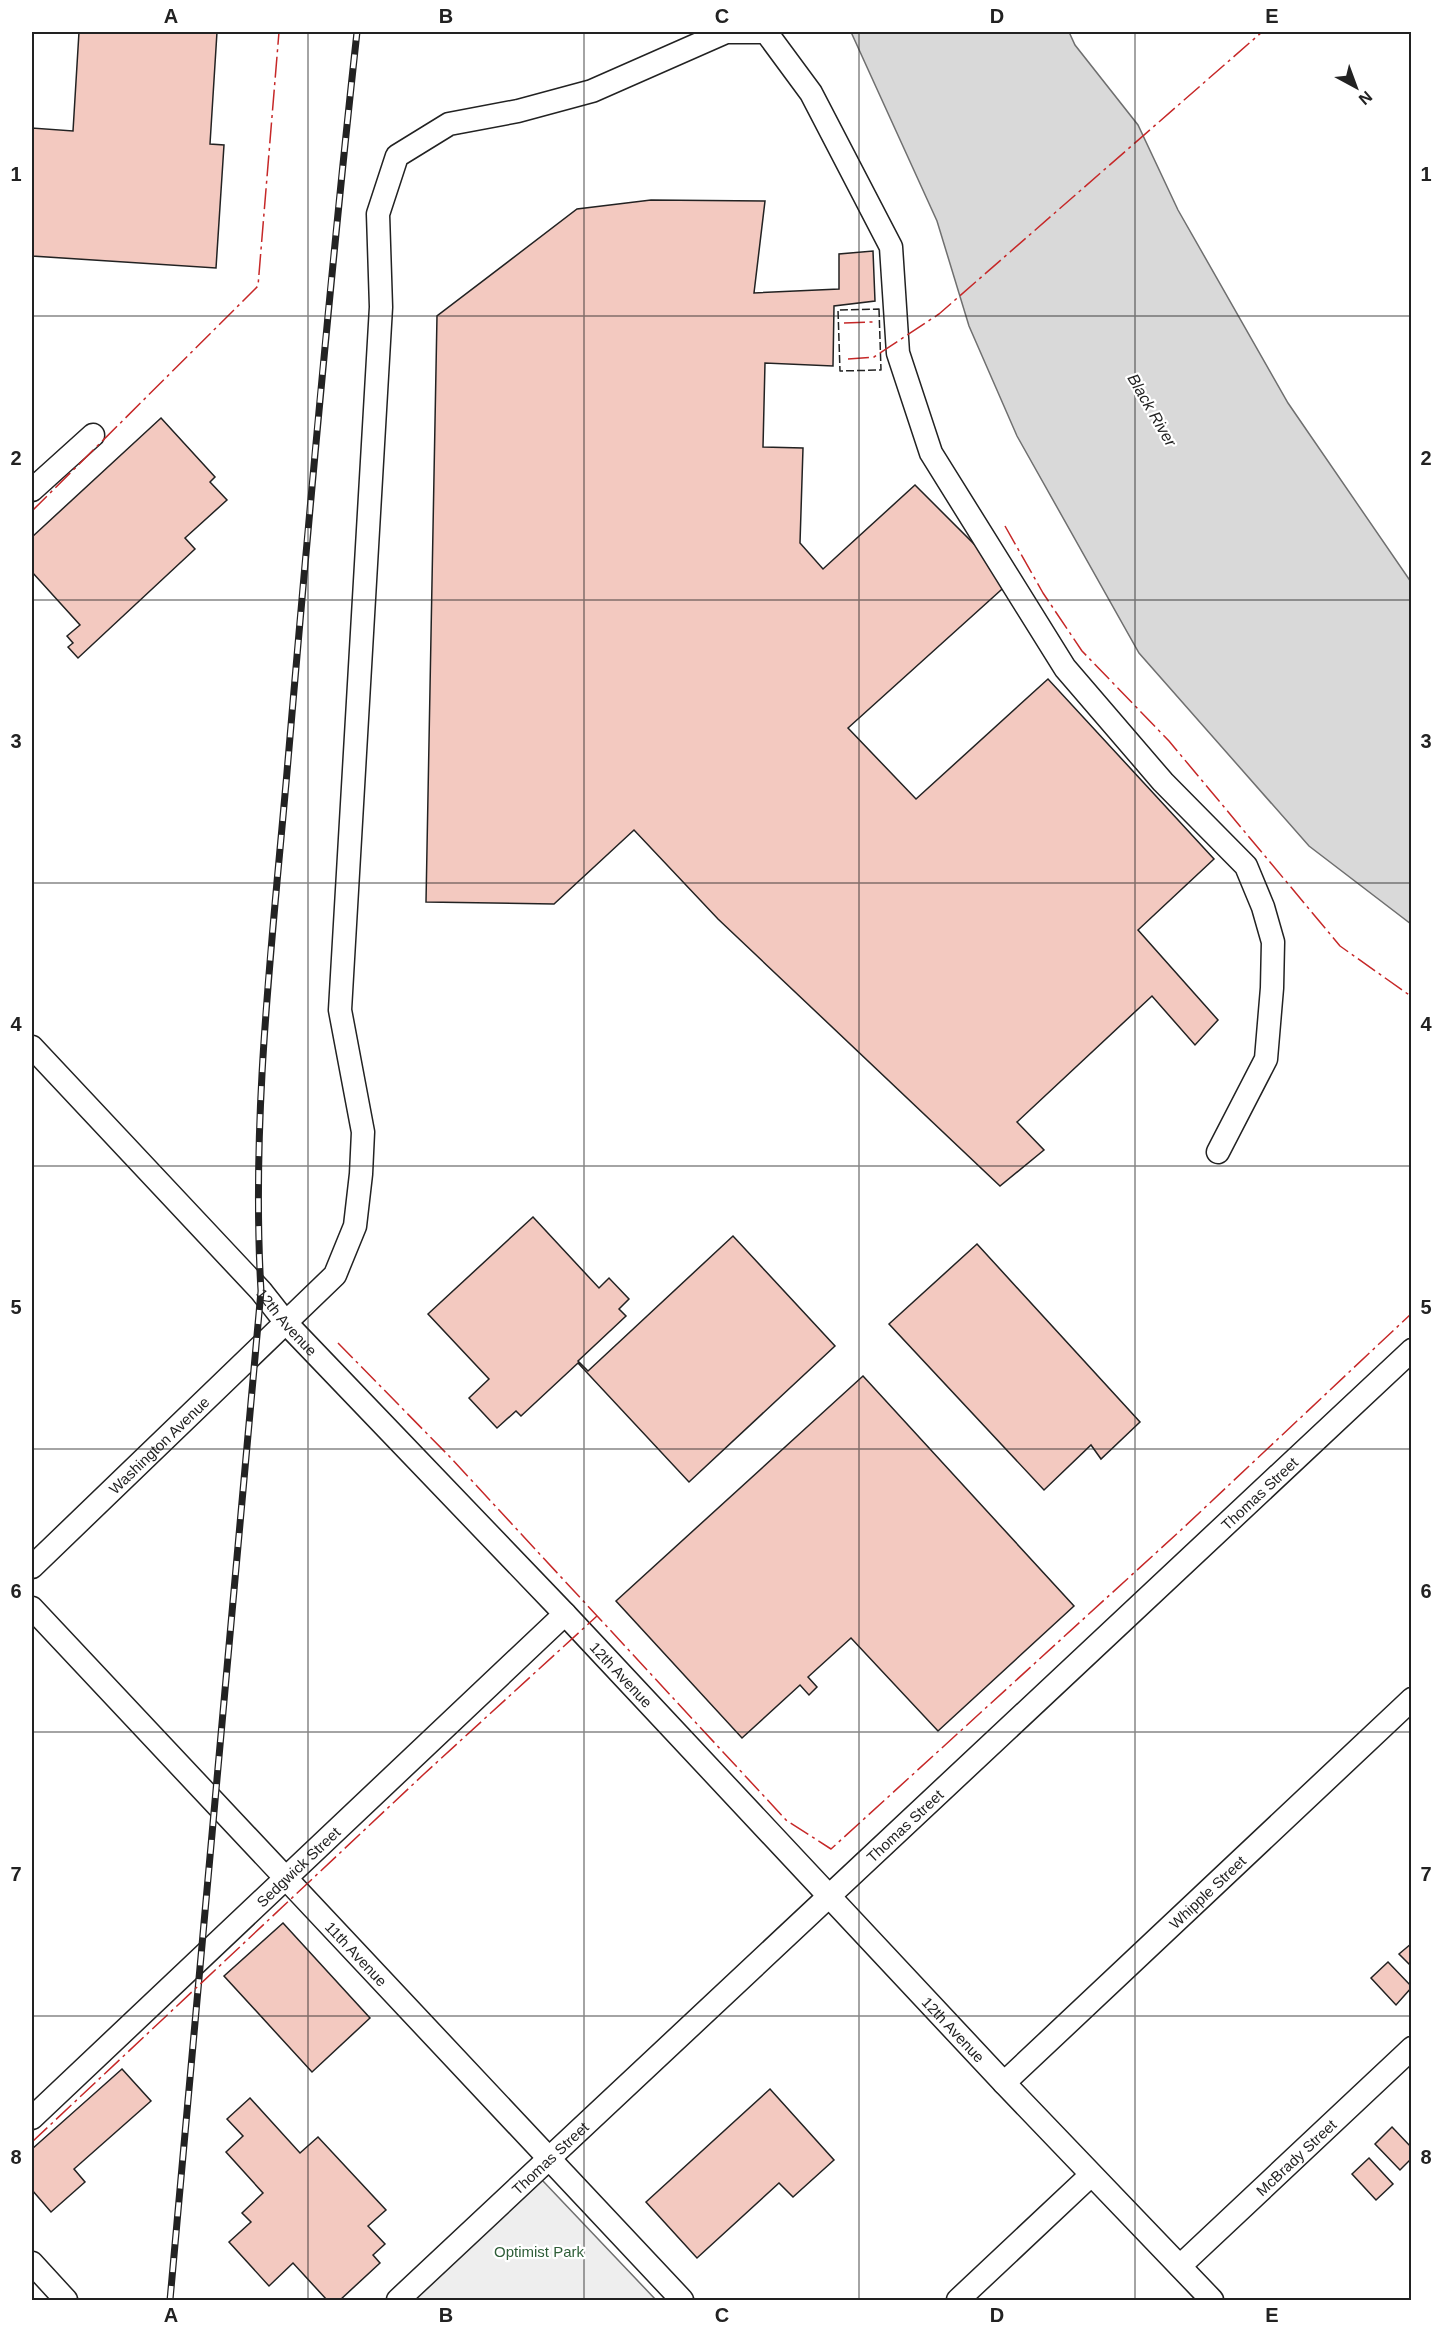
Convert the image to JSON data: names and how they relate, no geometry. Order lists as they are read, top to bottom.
{
  "streets": {
    "street": [
      "12th Avenue",
      "Washington Avenue",
      "Thomas Street",
      "Sedgwick Street",
      "Whipple Street",
      "11th Avenue",
      "McBrady Street"
    ]
  },
  "crossings": [
    ["12th Avenue", "Washington Avenue"],
    ["12th Avenue", "Thomas Street"],
    ["12th Avenue", "Sedgwick Street"],
    ["12th Avenue", "Whipple Street"],
    ["12th Avenue", "McBrady Street"],
    ["Thomas Street", "11th Avenue"],
    ["Sedgwick Street", "11th Avenue"]
  ],
  "water": ["Black River"],
  "parks": ["Optimist Park"],
  "north": "bottom right",
  "grid": {
    "columns": [
      "A",
      "B",
      "C",
      "D",
      "E"
    ],
    "rows": [
      "1",
      "2",
      "3",
      "4",
      "5",
      "6",
      "7",
      "8"
    ]
  }
}
